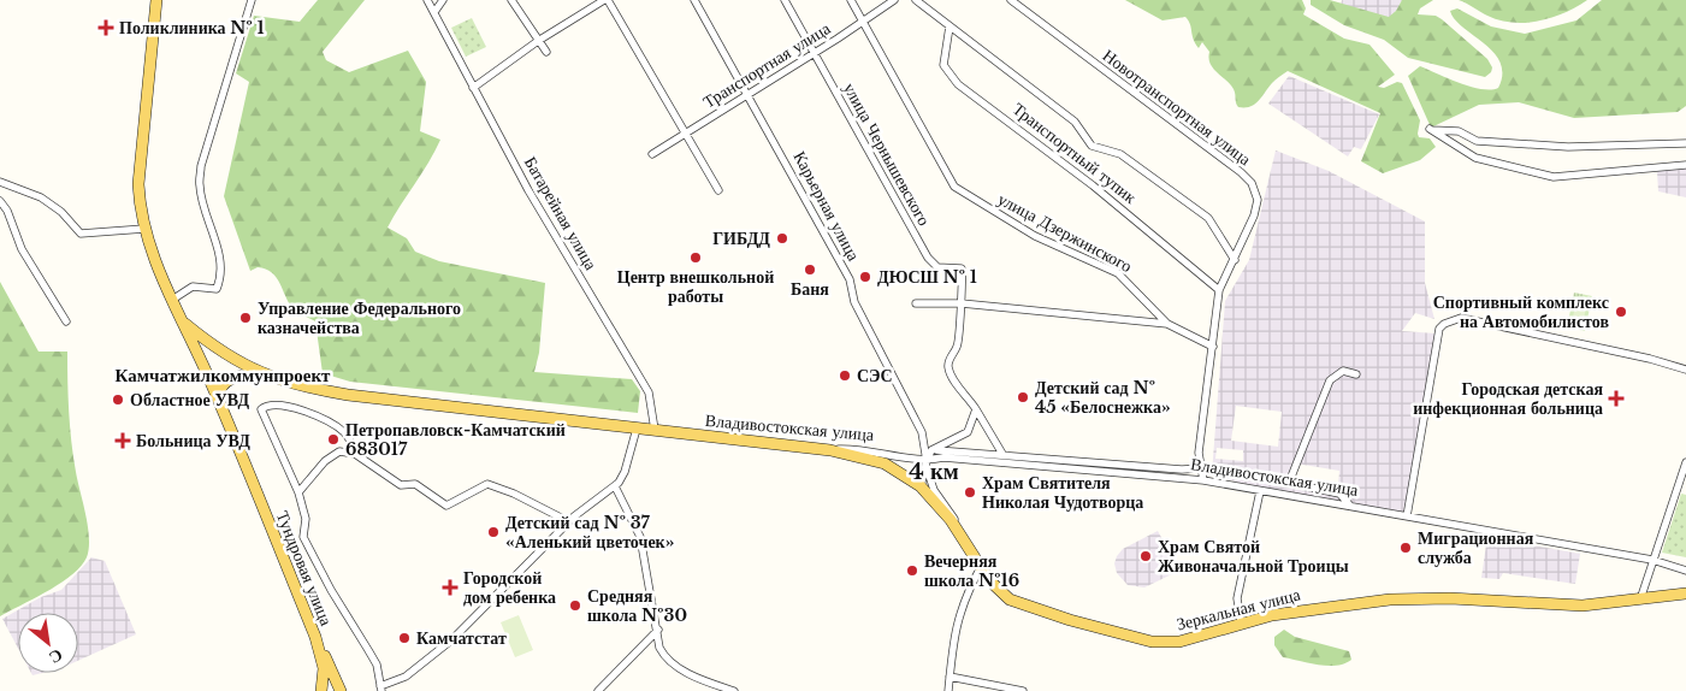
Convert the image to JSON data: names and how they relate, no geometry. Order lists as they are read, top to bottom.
{
  "streets": {
    "main road": ["Владивостокская улица", "Тундровая улица", "Зеркальная улица"],
    "street": [
      "Транспортная улица",
      "Новотранспортная улица",
      "Транспортный тупик",
      "улица Чернышевского",
      "Карьерная улица",
      "Батарейная улица",
      "улица Дзержинского"
    ]
  },
  "crossings": [
    ["Транспортная улица", "улица Чернышевского"],
    ["Транспортная улица", "Карьерная улица"],
    ["Транспортная улица", "улица Дзержинского"],
    ["Новотранспортная улица", "Транспортный тупик"],
    ["Новотранспортная улица", "улица Дзержинского"],
    ["Новотранспортная улица", "Владивостокская улица"],
    ["Карьерная улица", "Владивостокская улица"],
    ["Карьерная улица", "Зеркальная улица"],
    ["Батарейная улица", "Владивостокская улица"],
    ["Владивостокская улица", "Тундровая улица"],
    ["Владивостокская улица", "Зеркальная улица"]
  ],
  "districts": ["Камчатжилкоммунпроект", "4 км"],
  "places": {
    "health": [
      "Поликлиника № 1",
      "Городская детская инфекционная больница",
      "Больница УВД",
      "Городской дом ребенка"
    ],
    "other": [
      "ГИБДД",
      "Центр внешкольной работы",
      "Баня",
      "ДЮСШ № 1",
      "Спортивный комплекс на Автомобилистов",
      "Управление Федерального казначейства",
      "СЭС",
      "Детский сад № 45 «Белоснежка»",
      "Областное УВД",
      "Петропавловск-Камчатский 683017",
      "Храм Святителя Николая Чудотворца",
      "Детский сад № 37 «Аленький цветочек»",
      "Миграционная служба",
      "Храм Святой Живоначальной Троицы",
      "Вечерняя школа №16",
      "Средняя школа №30",
      "Камчатстат"
    ]
  },
  "north": "bottom right"
}
